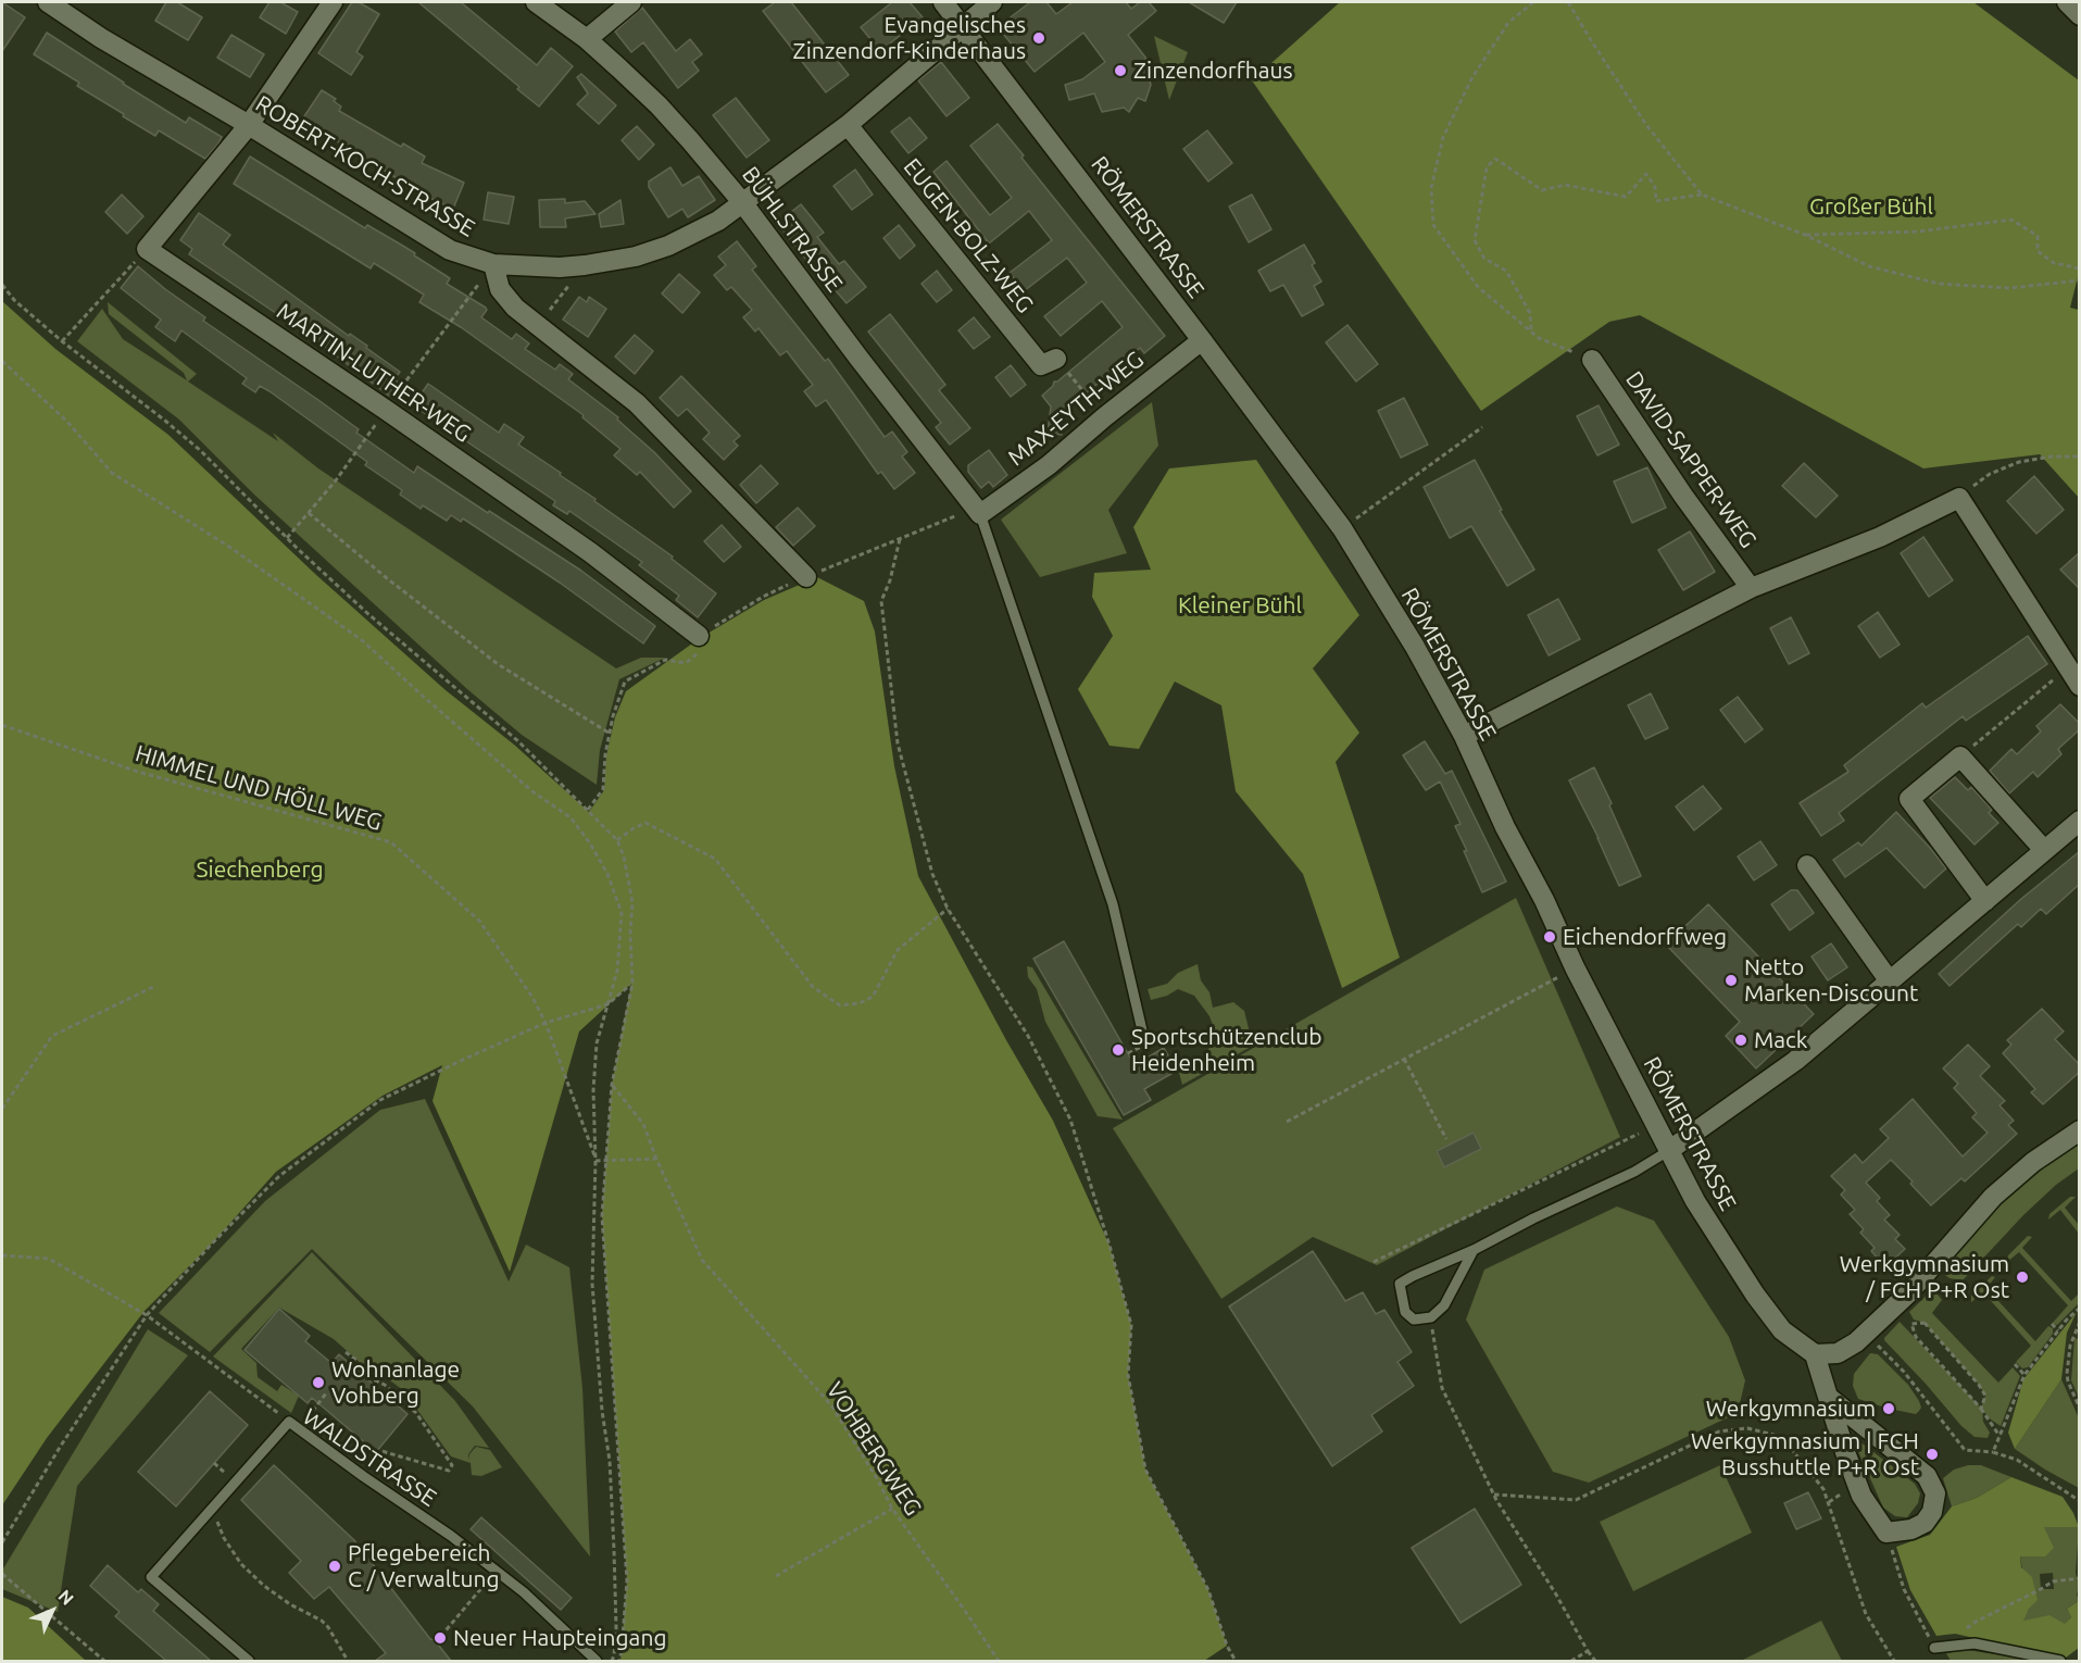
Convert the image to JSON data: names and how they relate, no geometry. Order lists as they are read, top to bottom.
{
  "streets": {
    "street": [
      "ROBERT-KOCH-STRASSE",
      "RÖMERSTRASSE",
      "BÜHLSTRASSE",
      "EUGEN-BOLZ-WEG",
      "MARTIN-LUTHER-WEG",
      "MAX-EYTH-WEG",
      "DAVID-SAPPER-WEG"
    ],
    "lane": ["WALDSTRASSE"],
    "path": ["HIMMEL UND HÖLL WEG", "VOHBERGWEG"]
  },
  "crossings": [
    ["ROBERT-KOCH-STRASSE", "RÖMERSTRASSE"],
    ["ROBERT-KOCH-STRASSE", "BÜHLSTRASSE"],
    ["ROBERT-KOCH-STRASSE", "EUGEN-BOLZ-WEG"],
    ["RÖMERSTRASSE", "MAX-EYTH-WEG"],
    ["BÜHLSTRASSE", "MAX-EYTH-WEG"]
  ],
  "parks": ["Großer Bühl", "Kleiner Bühl", "Siechenberg"],
  "places": [
    "Evangelisches Zinzendorf-Kinderhaus",
    "Zinzendorfhaus",
    "Eichendorffweg",
    "Netto Marken-Discount",
    "Mack",
    "Sportschützenclub Heidenheim",
    "Werkgymnasium / FCH P+R Ost",
    "Wohnanlage Vohberg",
    "Werkgymnasium",
    "Werkgymnasium | FCH Busshuttle P+R Ost",
    "Pflegebereich C / Verwaltung",
    "Neuer Haupteingang"
  ],
  "north": "top right"
}
